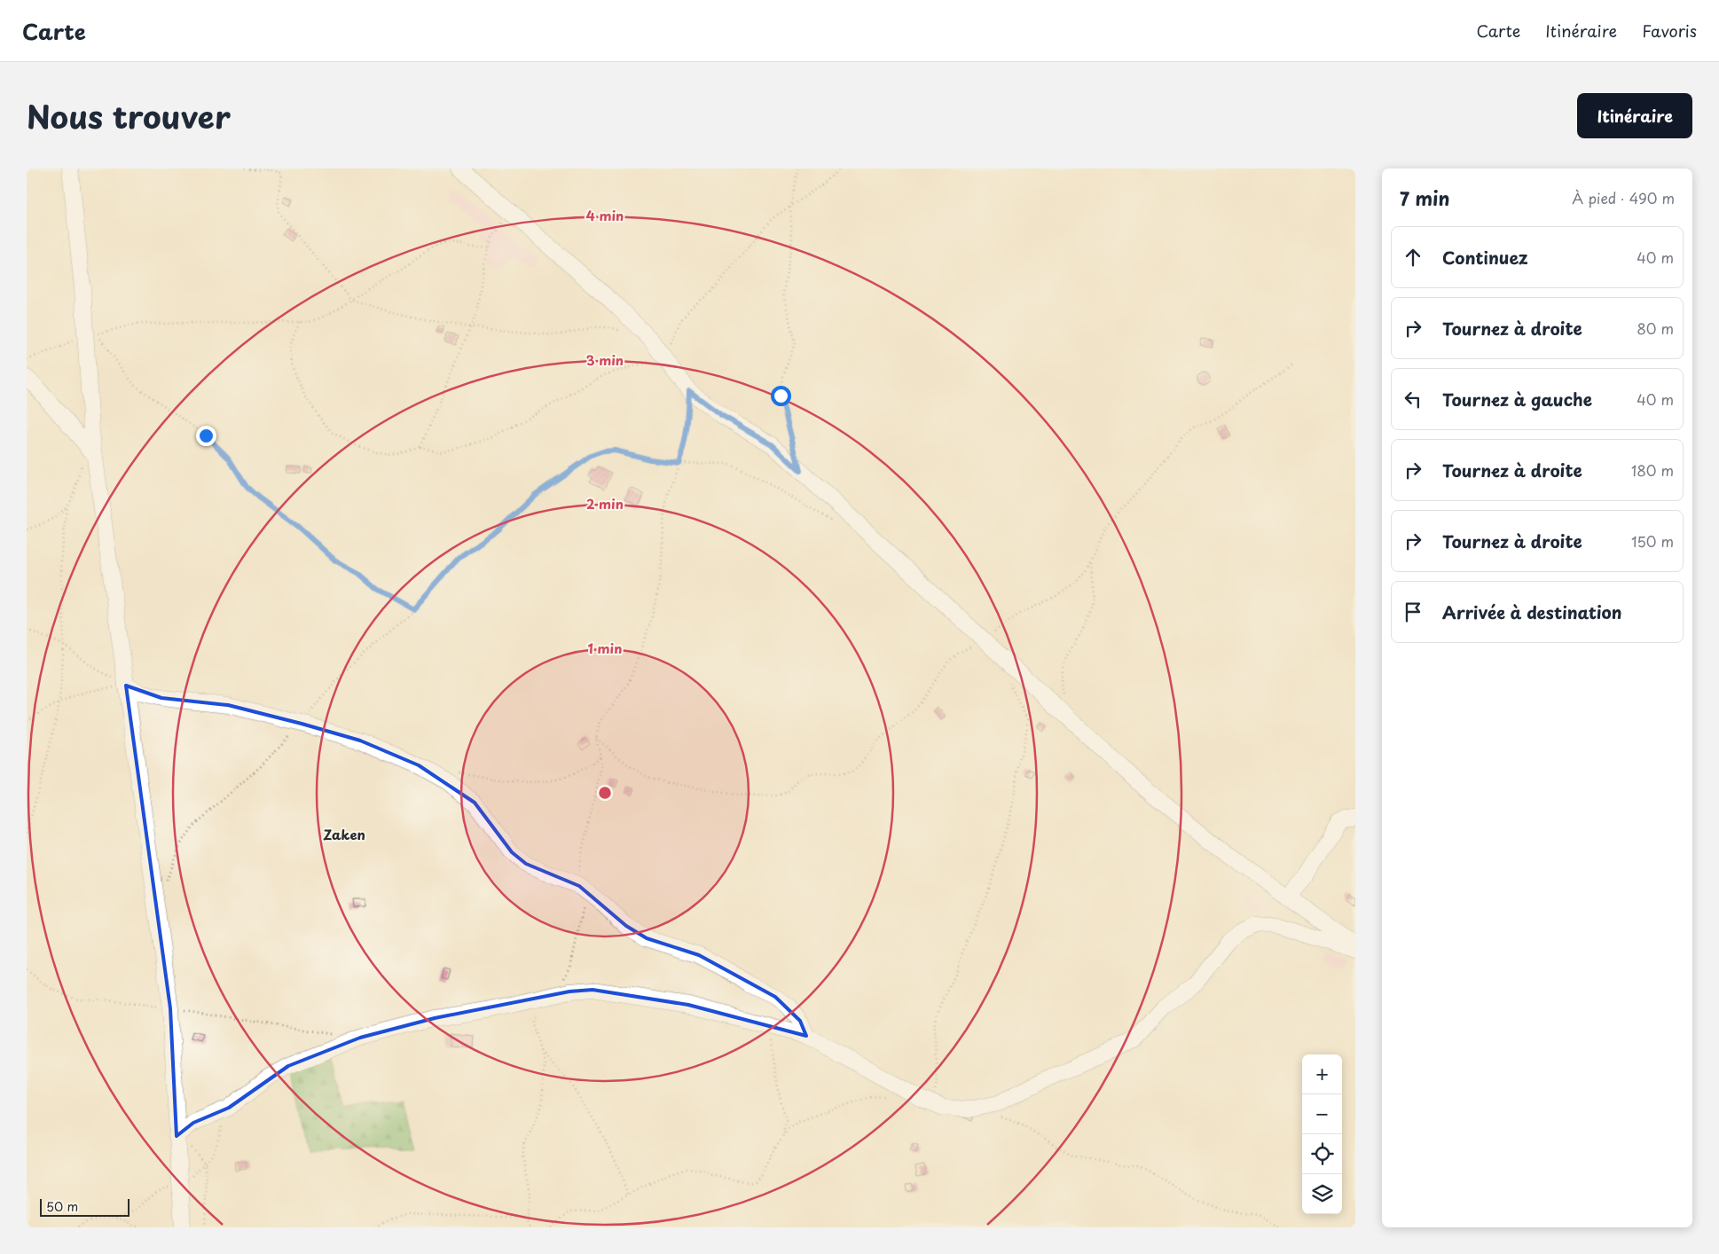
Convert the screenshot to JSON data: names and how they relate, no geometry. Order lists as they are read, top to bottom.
{
  "districts": ["Zaken"],
  "scale_bar": "50 m",
  "page": {
    "header": "Carte",
    "nav": ["Carte", "Itinéraire", "Favoris"],
    "title": "Nous trouver",
    "buttons": "Itinéraire",
    "heading": ["7 min", "À pied · 490 m"],
    "list": [
      ["Continuez", "40 m"],
      ["Tournez à droite", "80 m"],
      ["Tournez à gauche", "40 m"],
      ["Tournez à droite", "180 m"],
      ["Tournez à droite", "150 m"],
      "Arrivée à destination"
    ],
    "map_buttons": ["+", "−"],
    "scale": "50 m"
  },
  "rings": [
    "4 min",
    "3 min",
    "2 min",
    "1 min"
  ]
}
